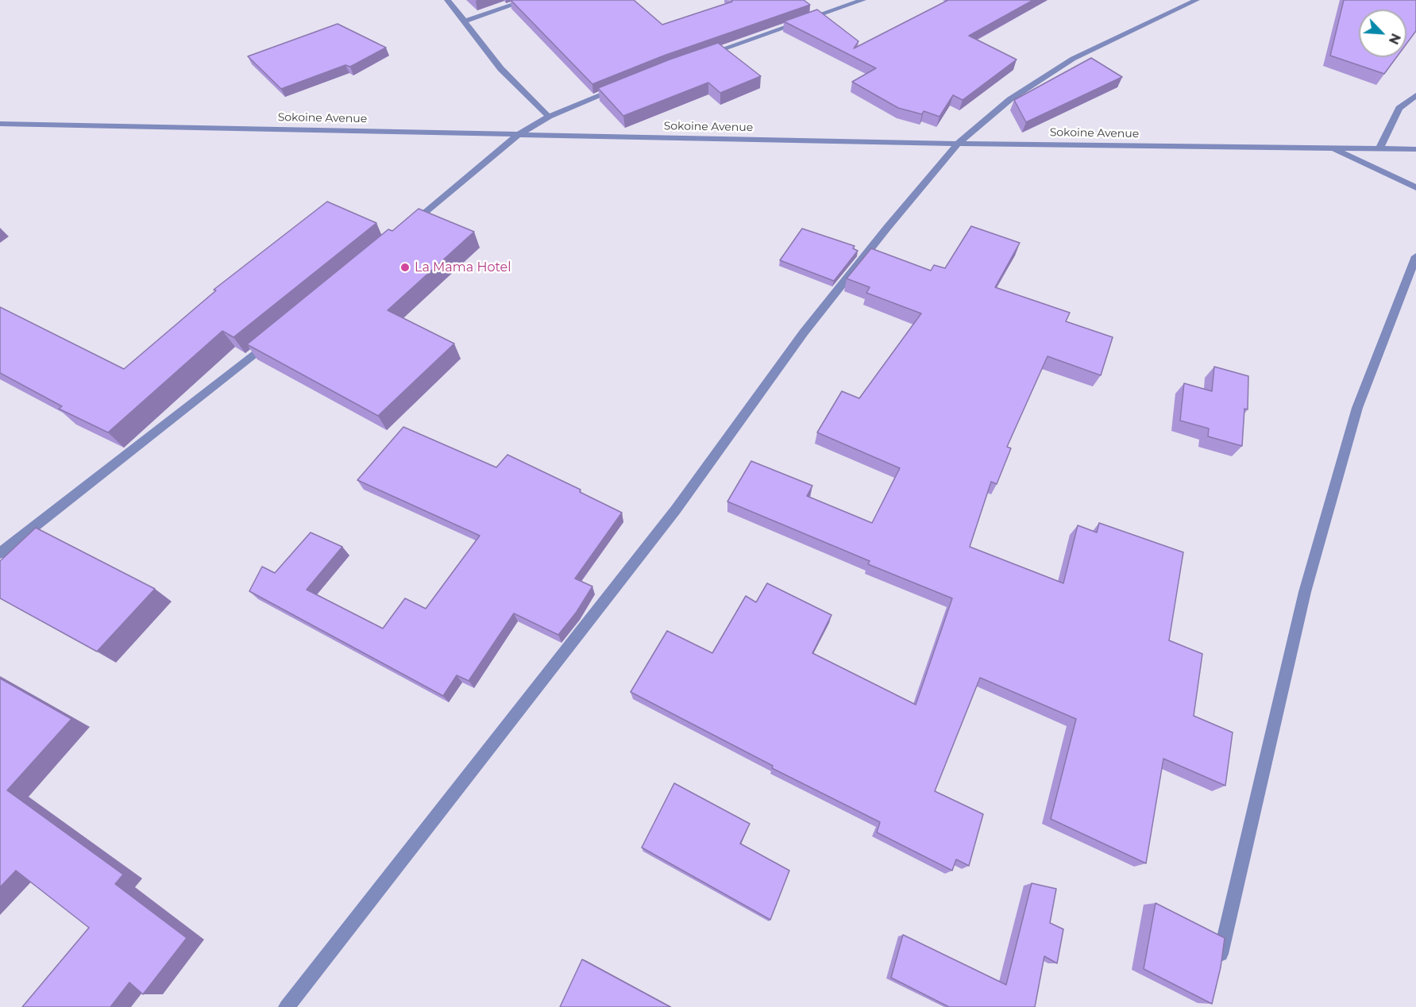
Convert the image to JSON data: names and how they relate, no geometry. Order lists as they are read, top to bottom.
{
  "streets": {
    "street": ["Sokoine Avenue"]
  },
  "places": ["La Mama Hotel"],
  "north": "bottom right"
}
